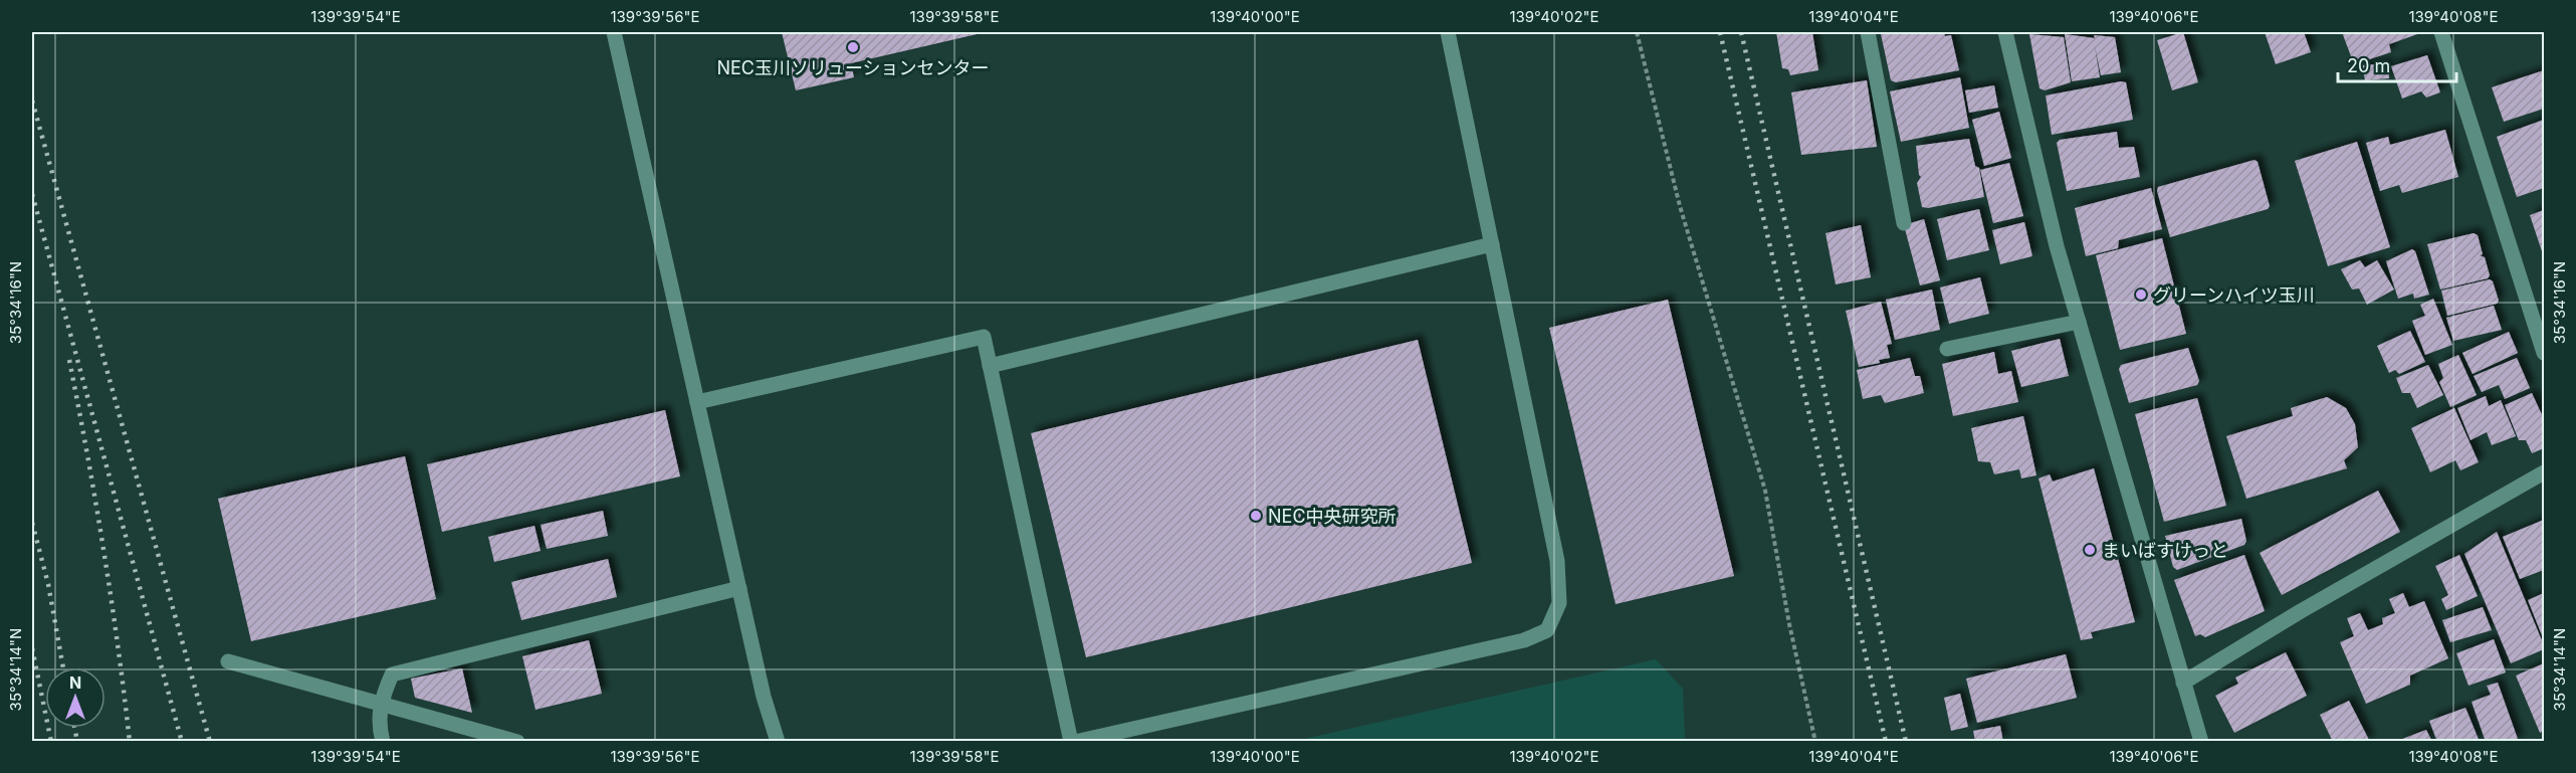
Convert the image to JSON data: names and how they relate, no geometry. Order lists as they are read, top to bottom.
{
  "places": [
    "NEC玉川ソリューションセンター",
    "グリーンハイツ玉川",
    "NEC中央研究所",
    "まいばすけっと"
  ],
  "scale_bar": "20 m",
  "north": "top",
  "coordinates": [
    "139°39'54\"E",
    "139°39'56\"E",
    "139°39'58\"E",
    "139°40'00\"E",
    "139°40'02\"E",
    "139°40'04\"E",
    "139°40'06\"E",
    "139°40'08\"E",
    "35°34'16\"N",
    "35°34'14\"N"
  ]
}
